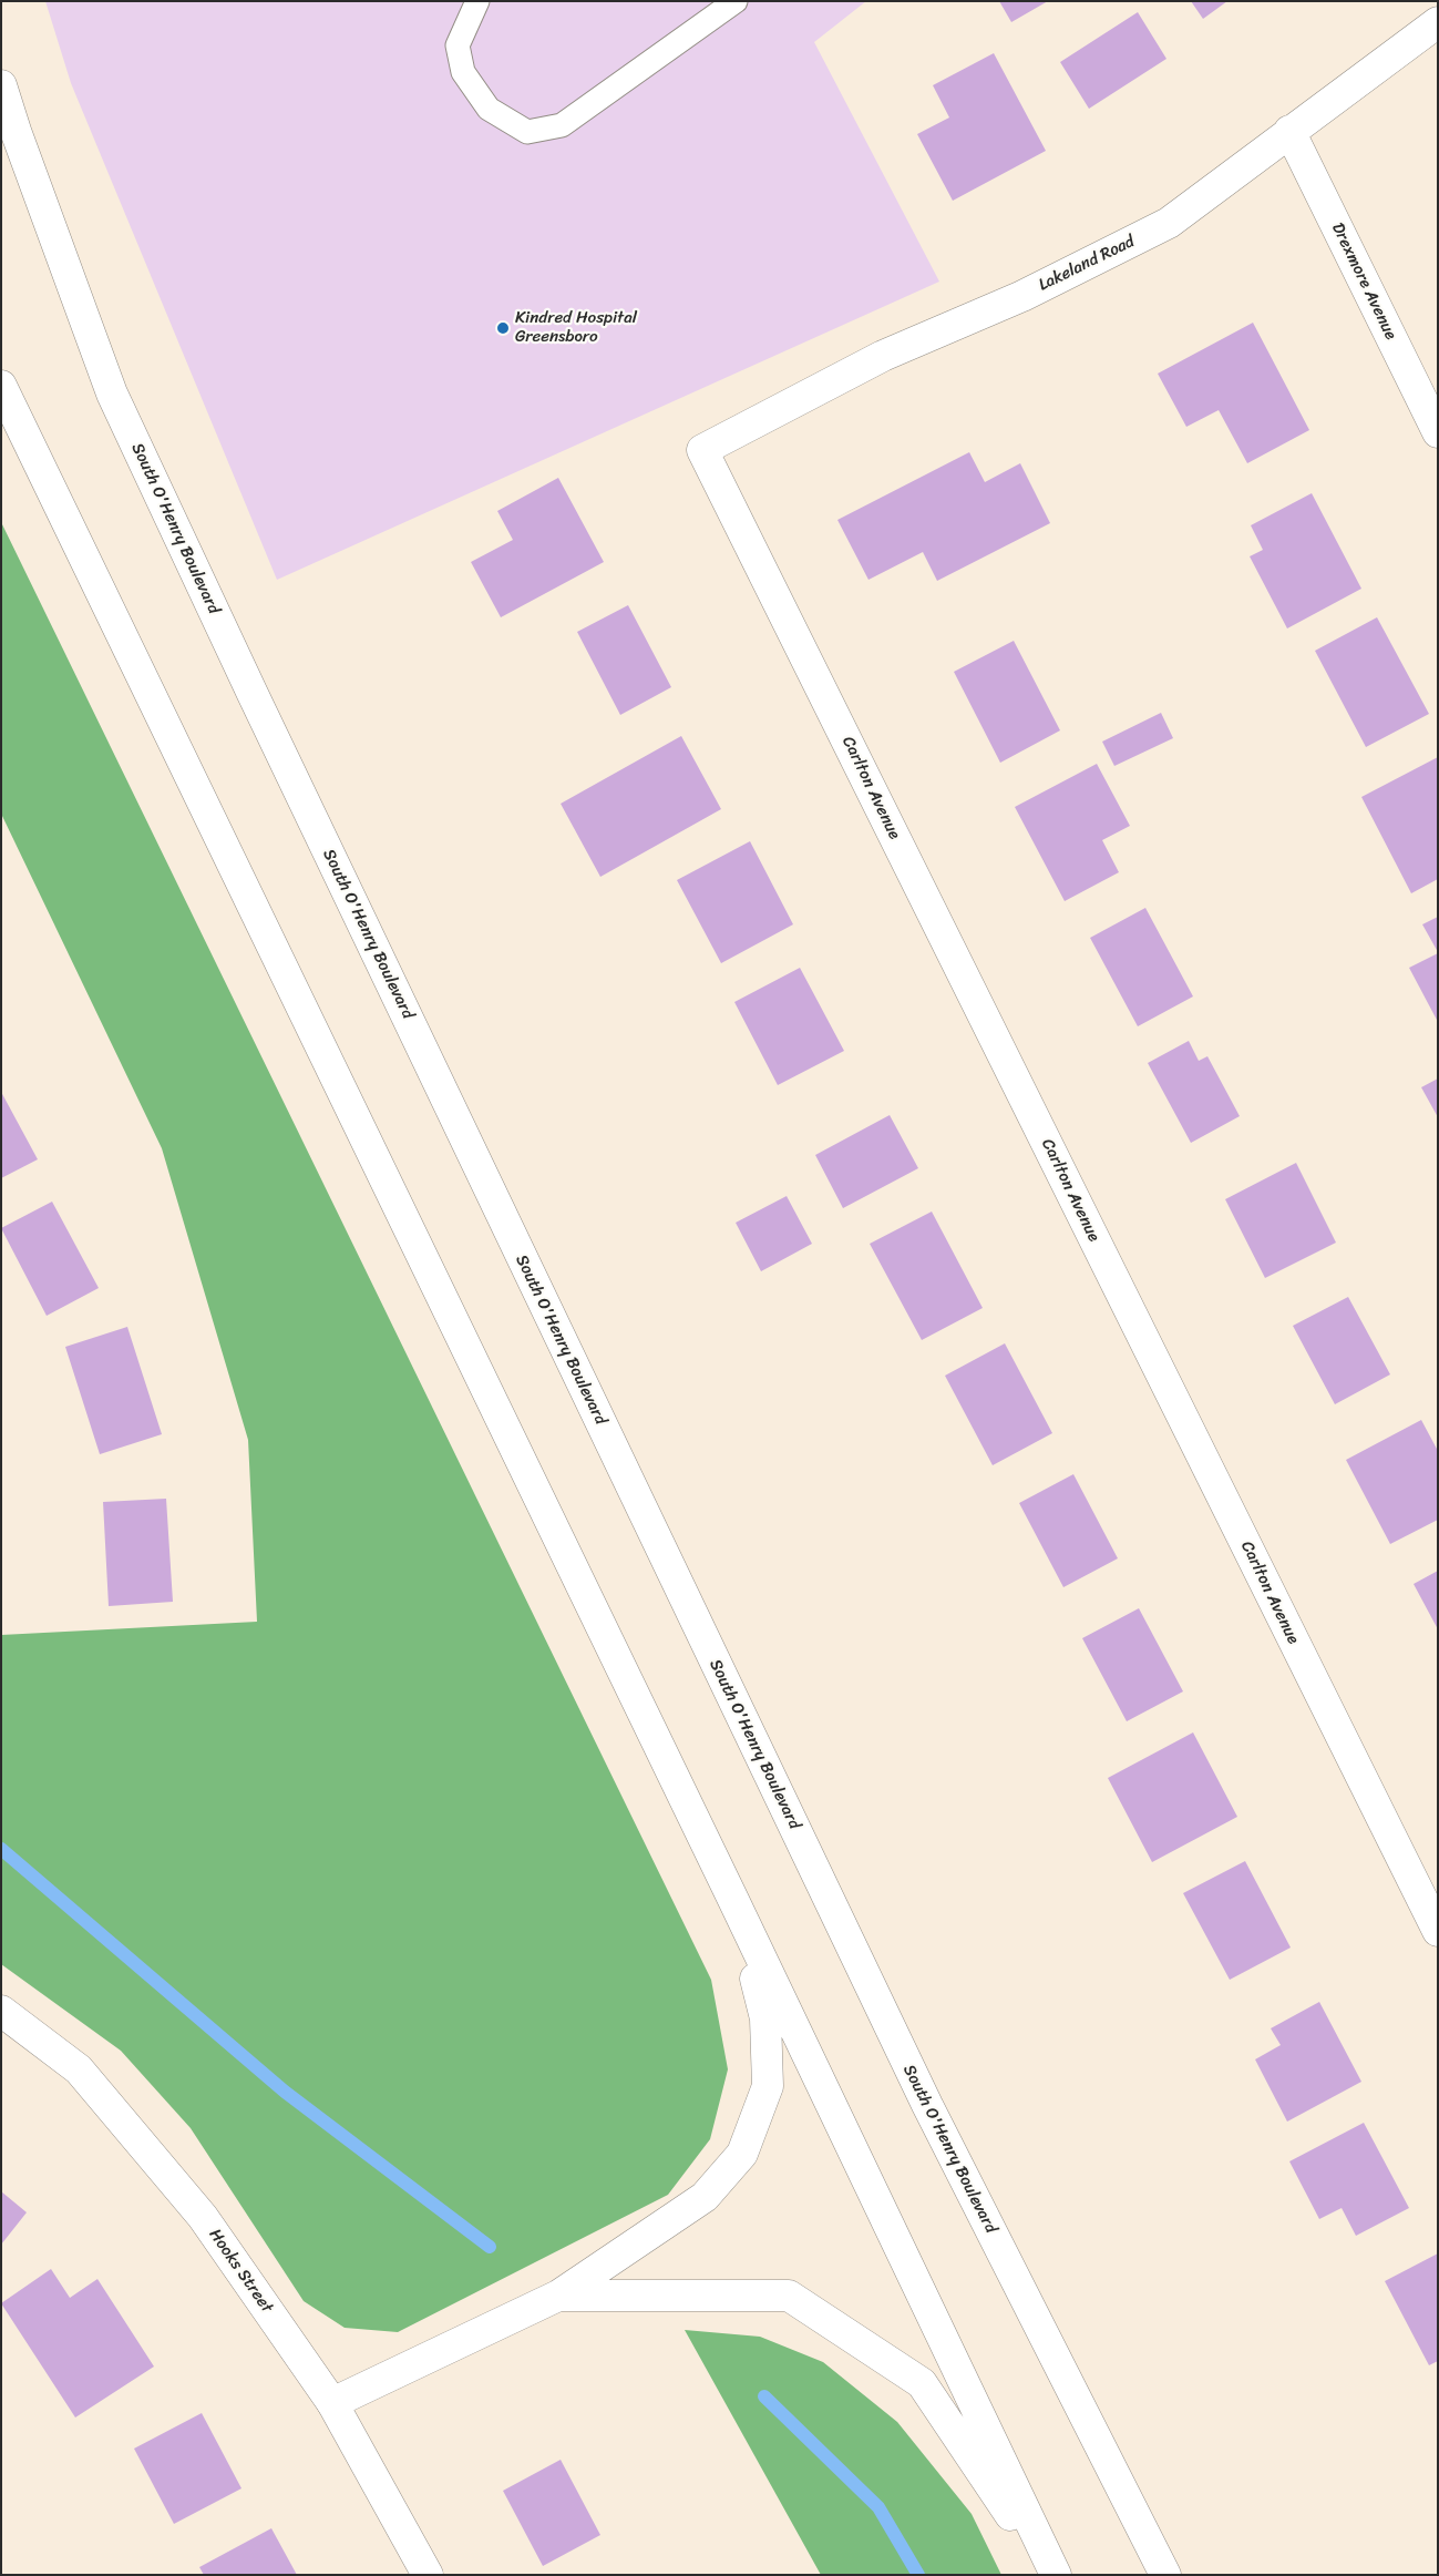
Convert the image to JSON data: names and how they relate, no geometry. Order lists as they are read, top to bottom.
{
  "streets": {
    "main road": [
      "Lakeland Road",
      "Drexmore Avenue",
      "South O'Henry Boulevard",
      "Carlton Avenue",
      "Hooks Street"
    ]
  },
  "crossings": [
    ["Lakeland Road", "Drexmore Avenue"],
    ["Lakeland Road", "Carlton Avenue"]
  ],
  "places": ["Kindred Hospital Greensboro"]
}
